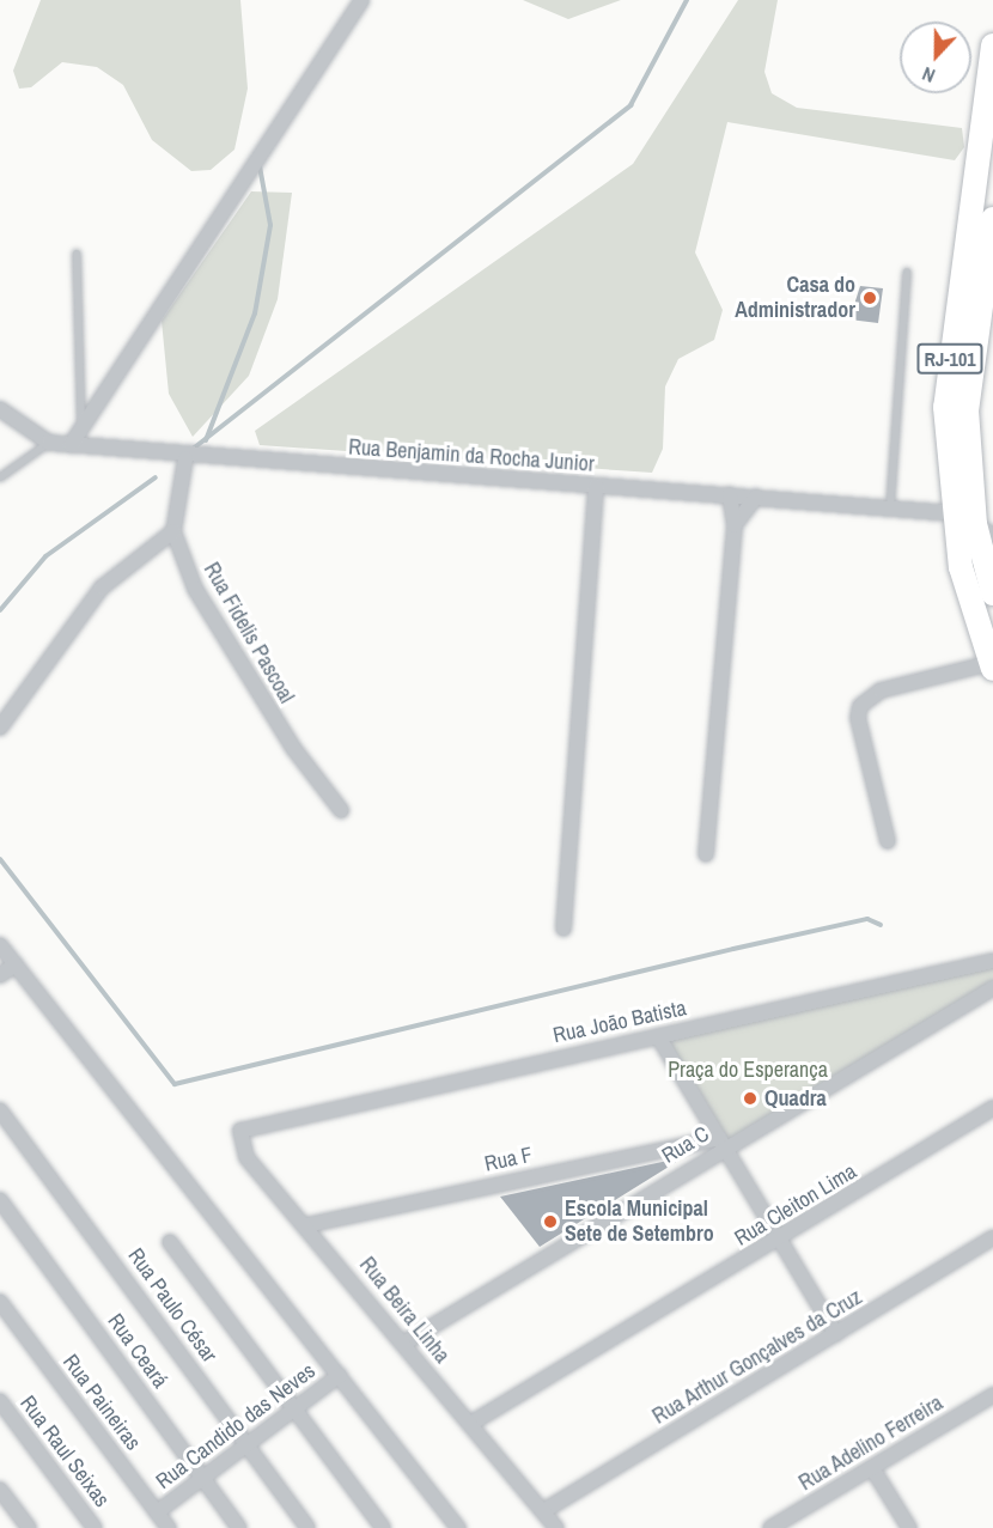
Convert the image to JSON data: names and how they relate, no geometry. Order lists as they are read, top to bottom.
{
  "streets": {
    "main road": ["RJ-101"],
    "street": [
      "Rua Benjamin da Rocha Junior",
      "Rua Fidelis Pascoal",
      "Rua Joāo Batista",
      "Rua C",
      "Rua F",
      "Rua Cleiton Lima",
      "Rua Paulo César",
      "Rua Beira Linha",
      "Rua Ceará",
      "Rua Arthur Gonçalves da Cruz",
      "Rua Paineiras",
      "Rua Candido das Neves",
      "Rua Adelino Ferreira",
      "Rua Raul Seixas"
    ]
  },
  "crossings": [
    ["RJ-101", "Rua Benjamin da Rocha Junior"],
    ["Rua Joāo Batista", "Rua Beira Linha"],
    ["Rua C", "Rua F"],
    ["Rua C", "Rua Beira Linha"],
    ["Rua F", "Rua Beira Linha"],
    ["Rua Cleiton Lima", "Rua Beira Linha"],
    ["Rua Paulo César", "Rua Candido das Neves"],
    ["Rua Beira Linha", "Rua Arthur Gonçalves da Cruz"],
    ["Rua Ceará", "Rua Candido das Neves"],
    ["Rua Paineiras", "Rua Candido das Neves"]
  ],
  "parks": ["Praça do Esperança"],
  "places": ["Casa do Administrador", "Quadra", "Escola Municipal Sete de Setembro"],
  "north": "bottom"
}
